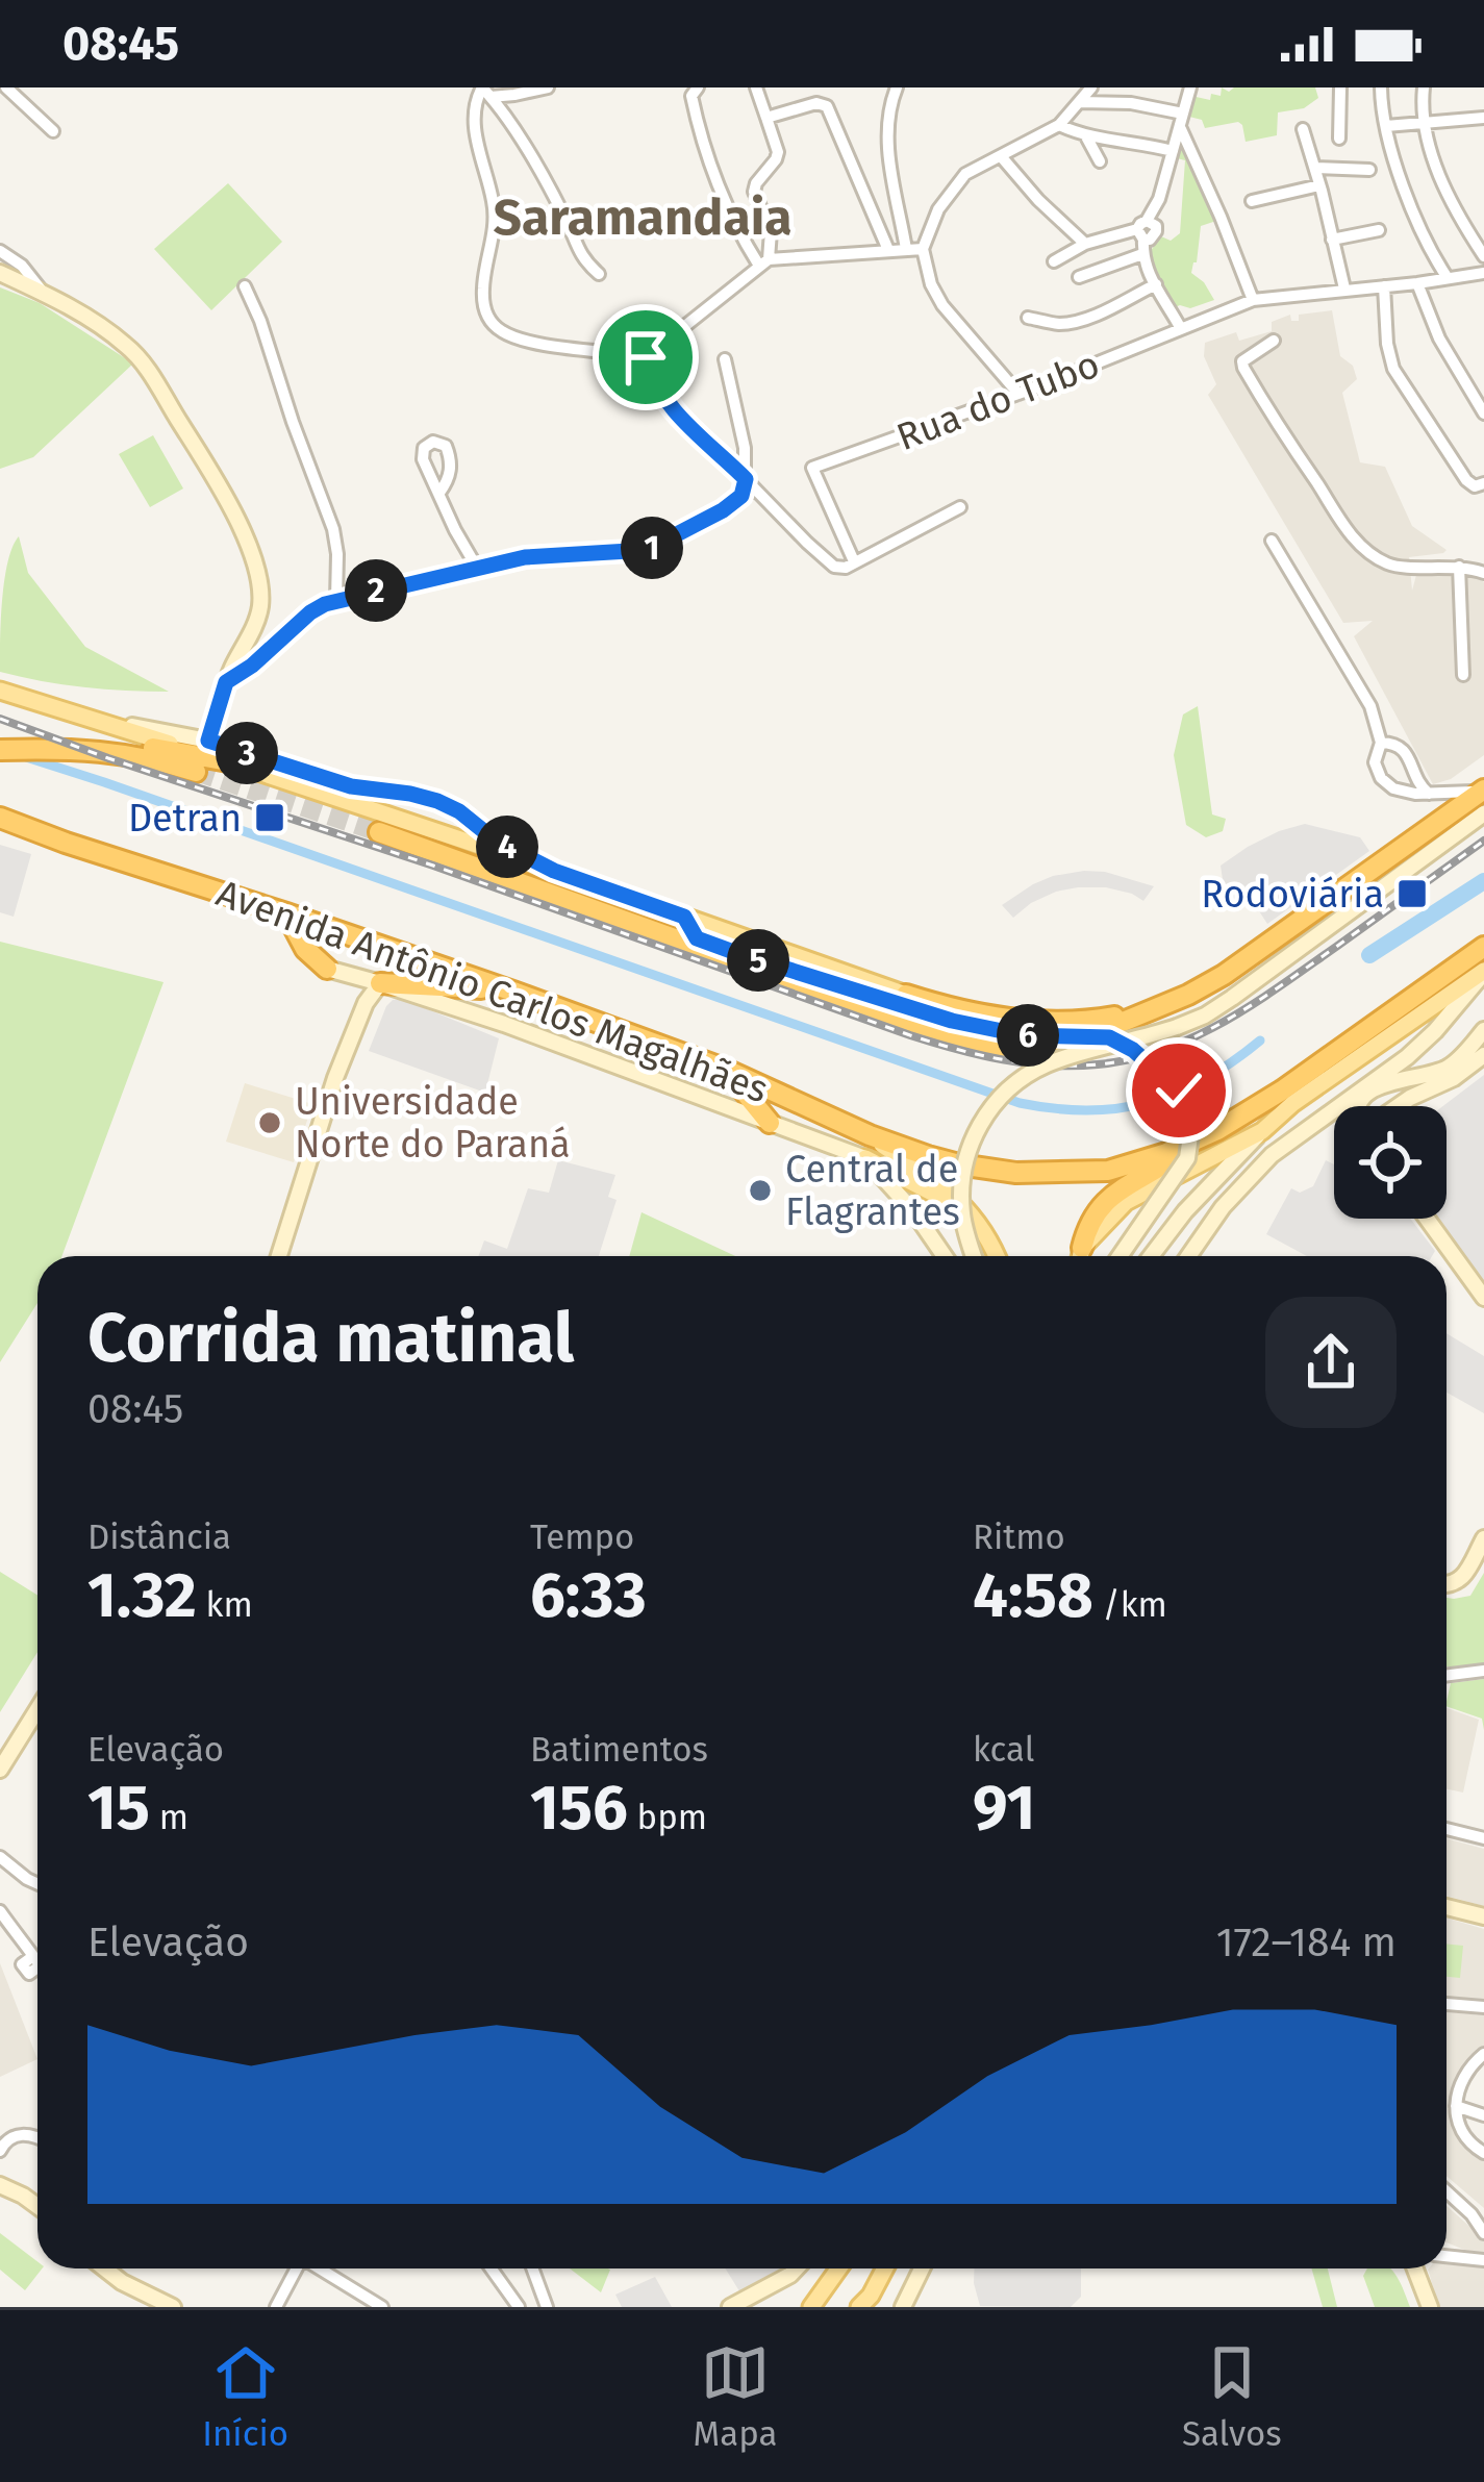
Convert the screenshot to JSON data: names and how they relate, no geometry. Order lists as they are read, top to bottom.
{
  "streets": {
    "highway": ["Avenida Antônio Carlos Magalhães"],
    "street": ["Rua do Tubo"]
  },
  "districts": ["Saramandaia"],
  "places": {
    "transit": ["Detran", "Rodoviária"],
    "other": ["Universidade Norte do Paraná", "Central de Flagrantes"]
  },
  "page": {
    "status": "08:45",
    "pins": [
      "1",
      "2",
      "3",
      "4",
      "5",
      "6"
    ],
    "heading": ["Corrida matinal", "08:45"],
    "stats": [
      ["Distância", "1.32 km"],
      ["Tempo", "6:33"],
      ["Ritmo", "4:58 /km"],
      ["Elevação", "15 m"],
      ["Batimentos", "156 bpm"],
      ["kcal", "91"]
    ],
    "chart": ["Elevação", "172–184 m"],
    "tabs": ["Início", "Mapa", "Salvos"]
  }
}
